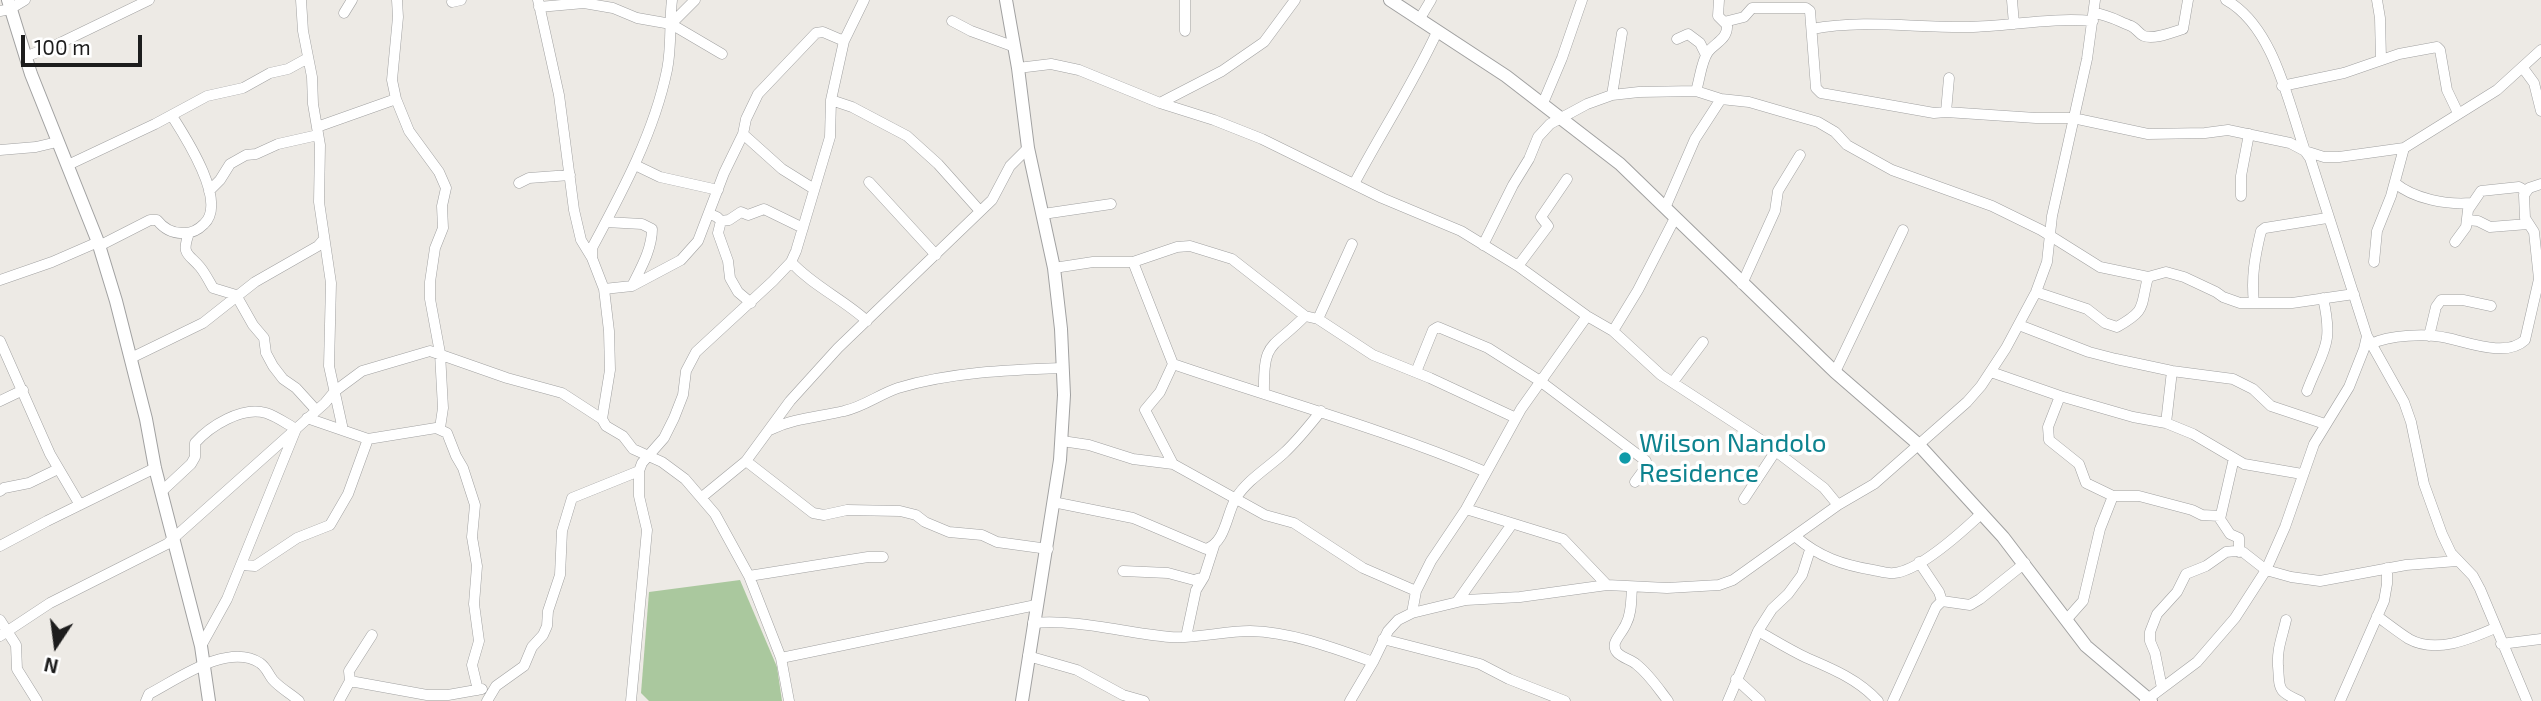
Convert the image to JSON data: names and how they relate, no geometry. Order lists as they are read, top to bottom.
{
  "places": ["Wilson Nandolo Residence"],
  "scale_bar": "100 m",
  "north": "bottom"
}
